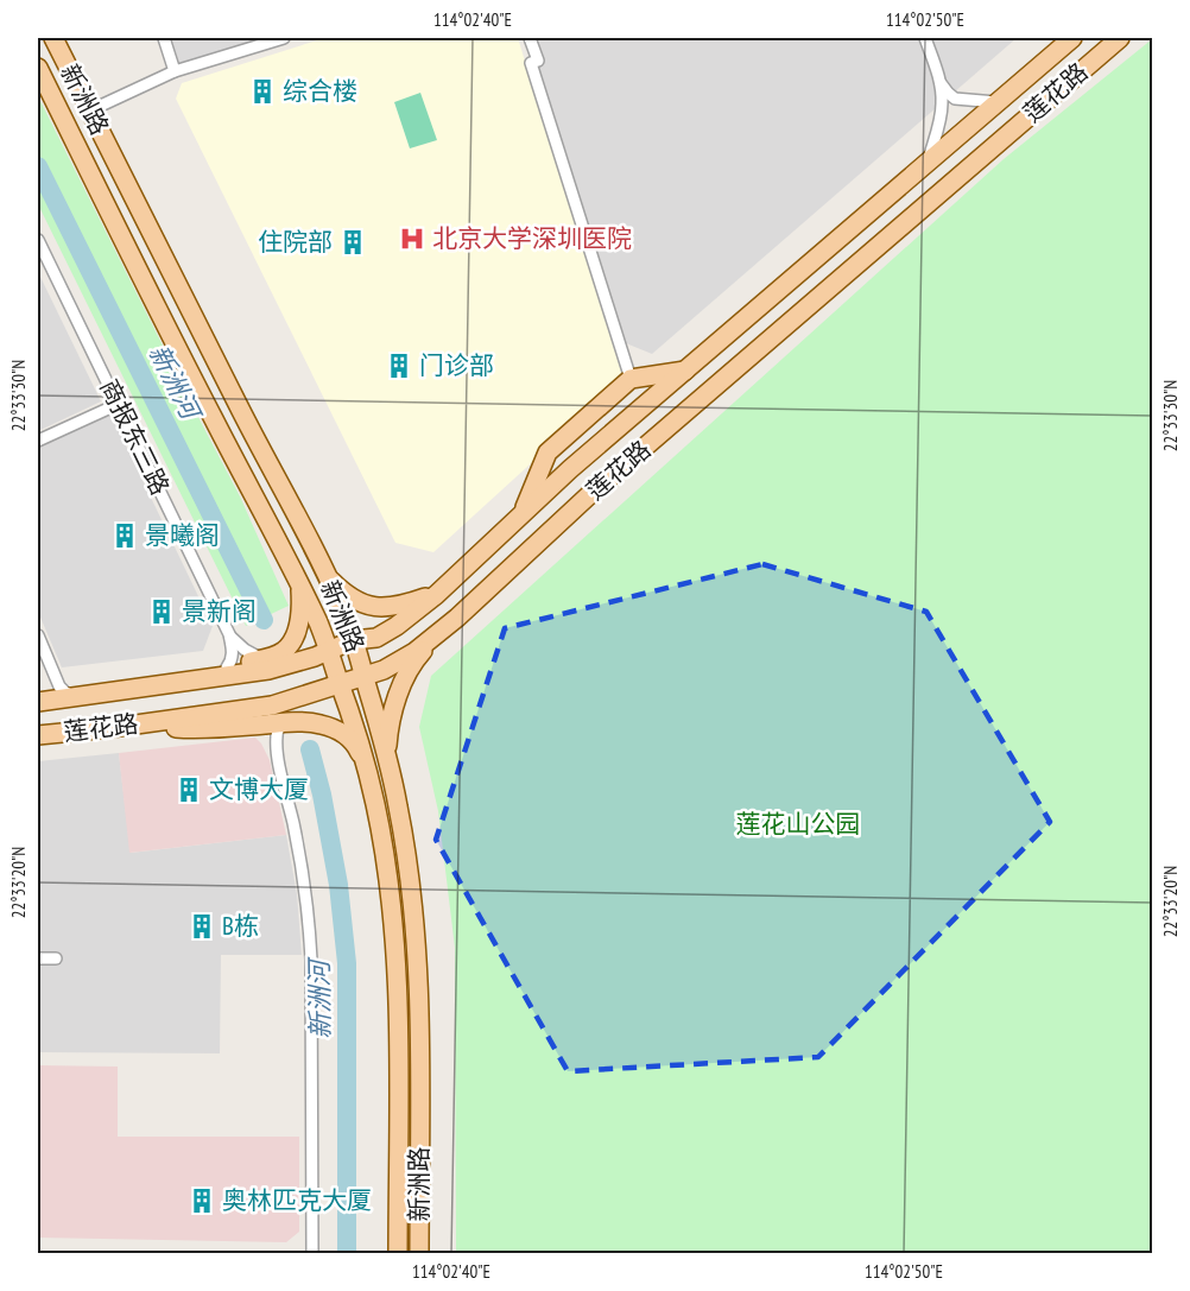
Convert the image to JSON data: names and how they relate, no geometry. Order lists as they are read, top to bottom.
{
  "streets": {
    "main road": ["莲花路", "新洲路"],
    "street": ["商报东三路"]
  },
  "crossings": [
    ["莲花路", "新洲路"]
  ],
  "water": ["新洲河"],
  "parks": ["莲花山公园"],
  "places": {
    "building": [
      "综合楼",
      "住院部",
      "门诊部",
      "景曦阁",
      "景新阁",
      "文博大厦",
      "B栋",
      "奥林匹克大厦"
    ],
    "hospital": ["北京大学深圳医院"]
  },
  "coordinates": [
    "114°02'40\"E",
    "114°02'50\"E",
    "22°33'30\"N",
    "22°33'20\"N"
  ]
}
